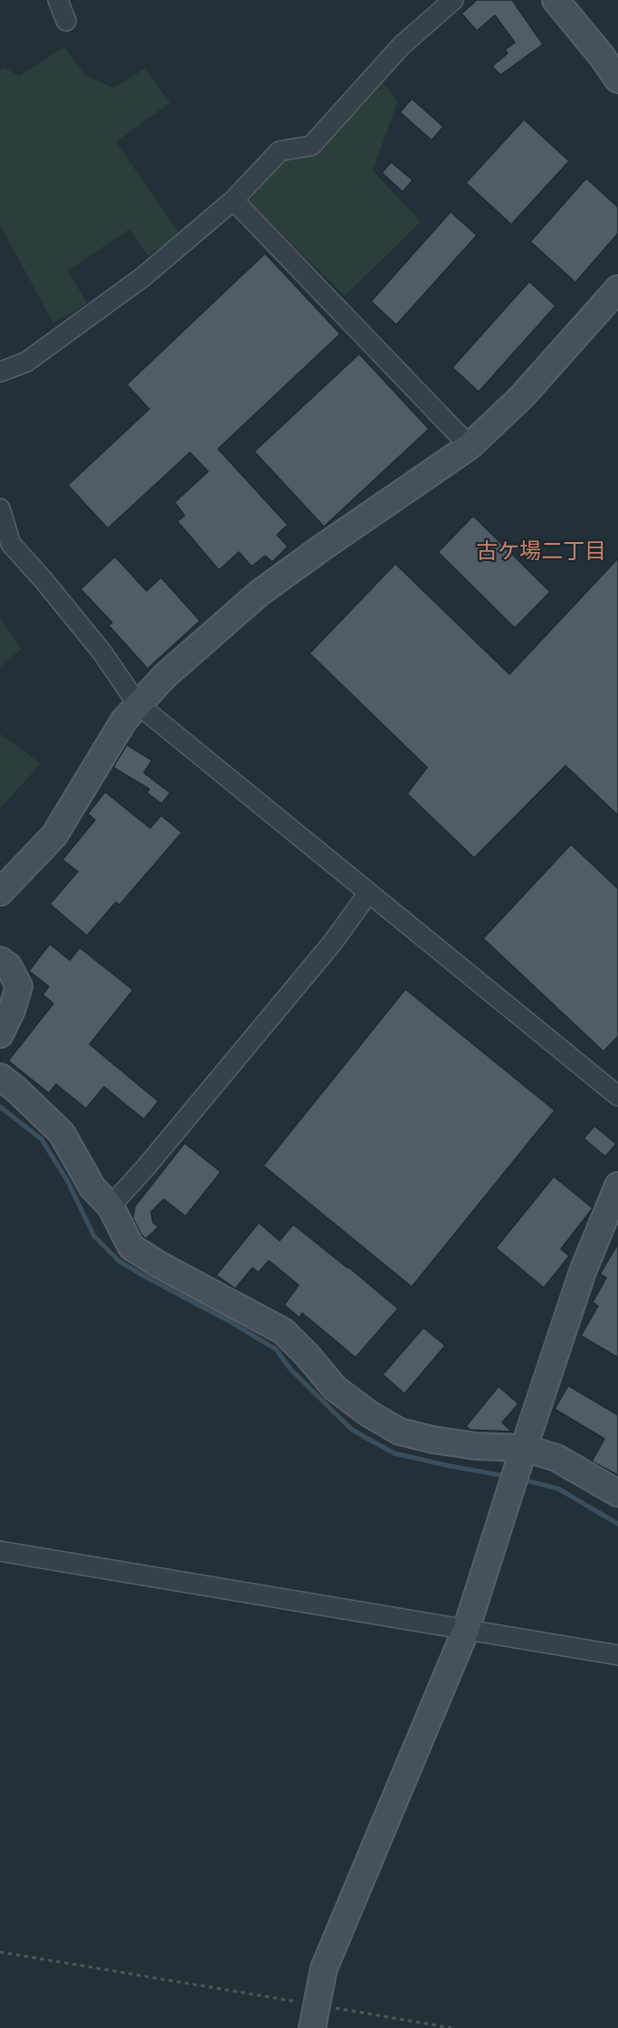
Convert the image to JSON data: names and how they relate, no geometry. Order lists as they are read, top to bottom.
{
  "districts": ["古ケ場二丁目"]
}
